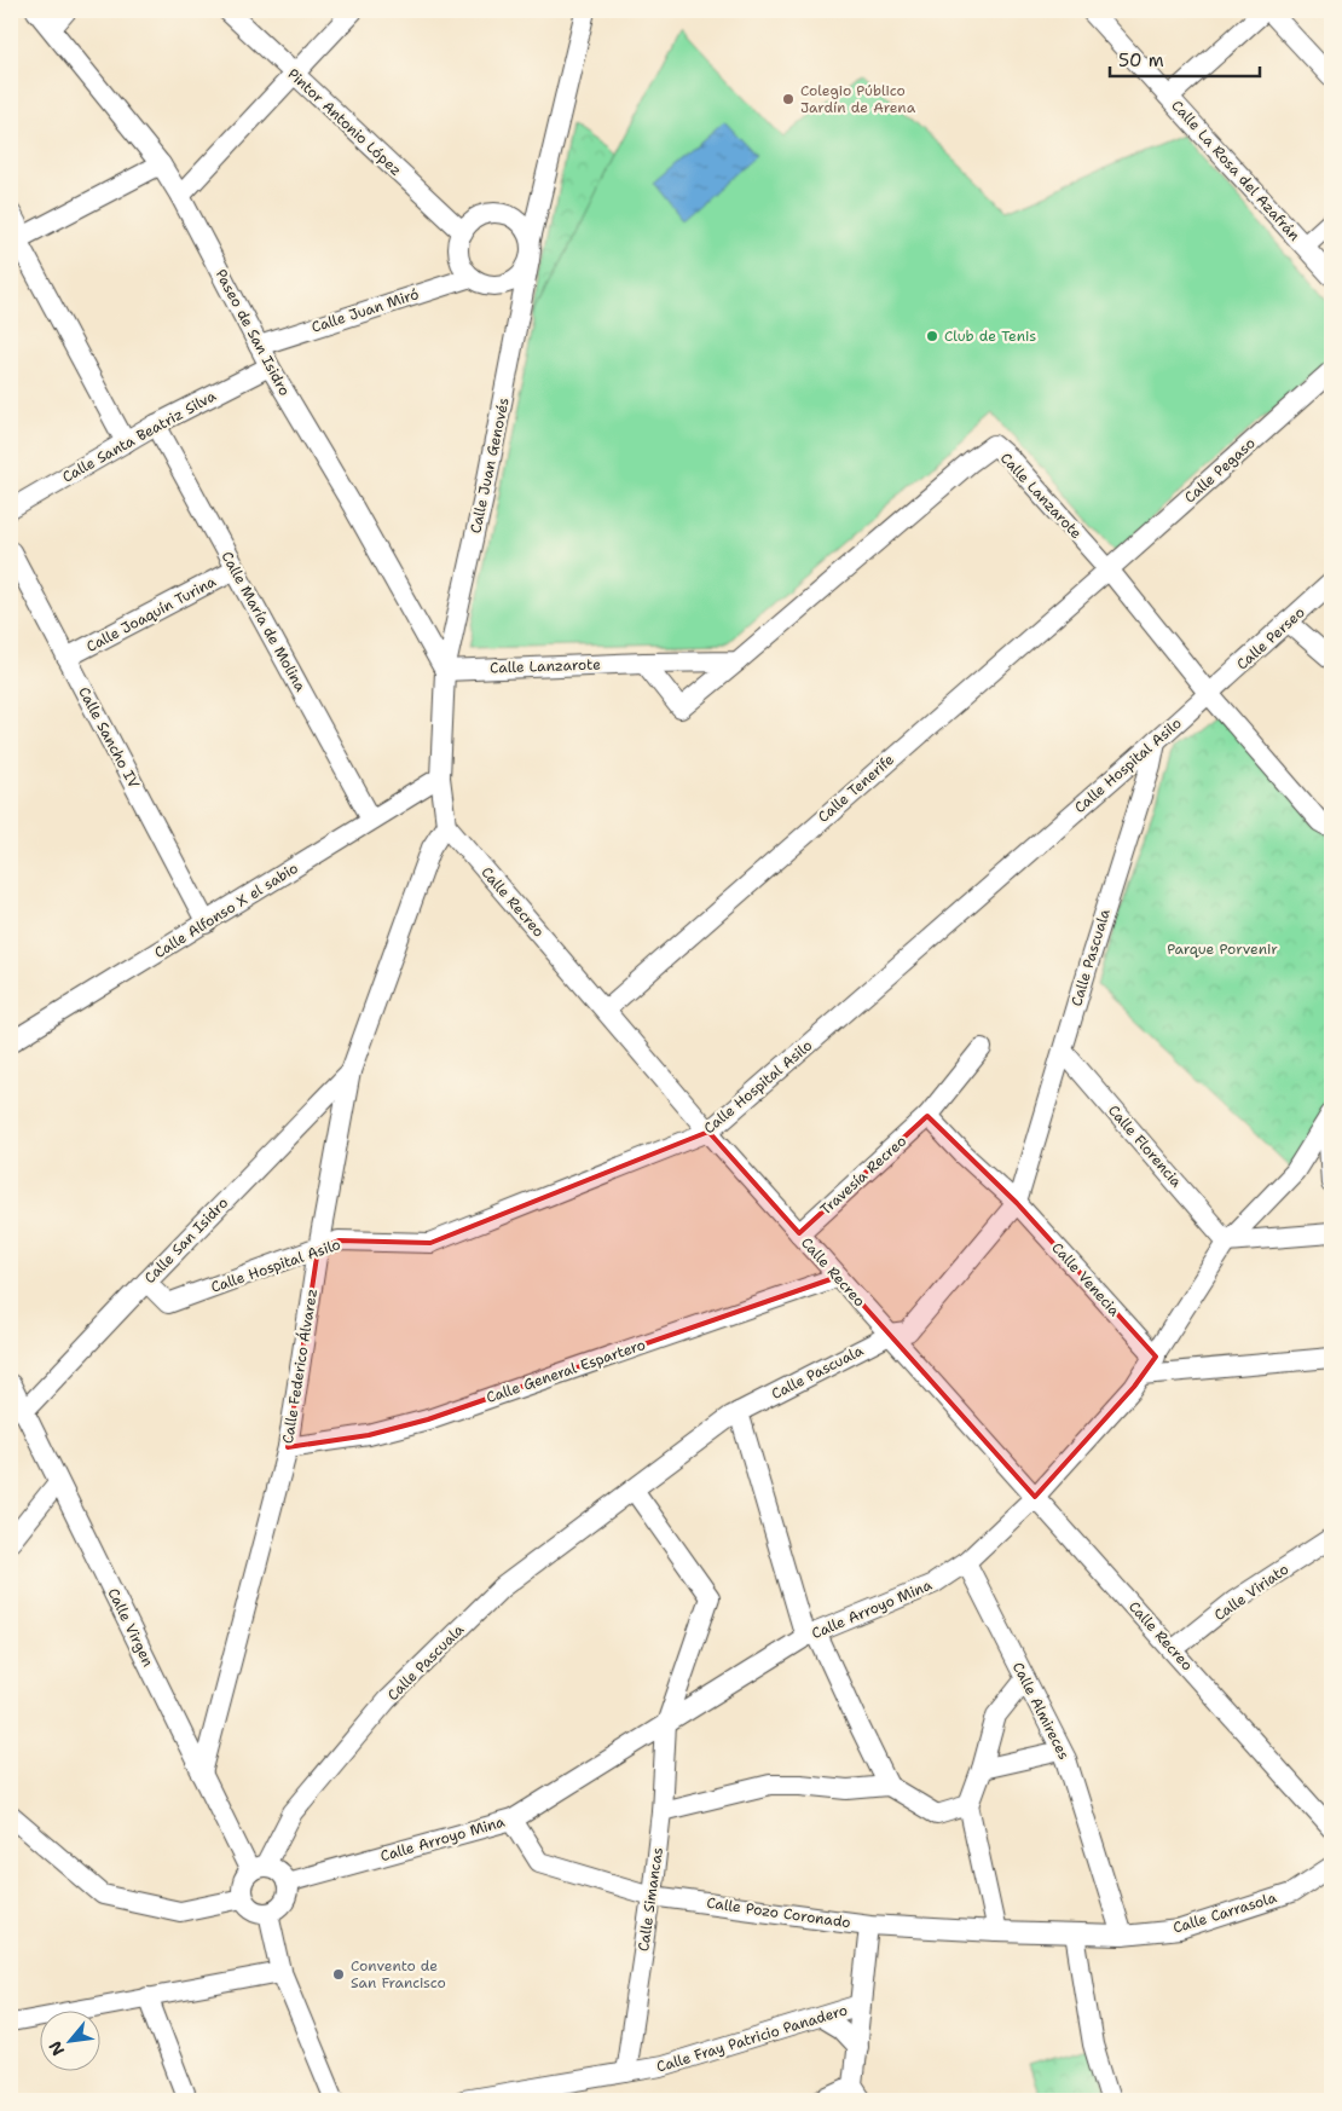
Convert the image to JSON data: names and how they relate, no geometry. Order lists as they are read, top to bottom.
{
  "streets": {
    "street": [
      "Pintor Antonio López",
      "Calle La Rosa del Azafrán",
      "Calle Juan Miró",
      "Paseo de San Isidro",
      "Calle Santa Beatriz Silva",
      "Calle Juan Genovés",
      "Calle Pegaso",
      "Calle Lanzarote",
      "Calle Joaquín Turina",
      "Calle María de Molina",
      "Calle Perseo",
      "Calle Sancho IV",
      "Calle Hospital Asilo",
      "Calle Tenerife",
      "Calle Recreo",
      "Calle Alfonso X el sabio",
      "Calle Pascuala",
      "Calle Florencia",
      "Travesía Recreo",
      "Calle San Isidro",
      "Calle Venecia",
      "Calle Federico Álvarez",
      "Calle General Espartero",
      "Calle Viriato",
      "Calle Arroyo Mina",
      "Calle Virgen",
      "Calle Almireces",
      "Calle Simancas",
      "Calle Pozo Coronado",
      "Calle Carrasola",
      "Calle Fray Patricio Panadero"
    ]
  },
  "crossings": [
    ["Pintor Antonio López", "Calle Juan Miró"],
    ["Pintor Antonio López", "Calle Juan Genovés"],
    ["Calle Juan Miró", "Paseo de San Isidro"],
    ["Calle Juan Miró", "Calle Juan Genovés"],
    ["Paseo de San Isidro", "Calle Santa Beatriz Silva"],
    ["Paseo de San Isidro", "Calle Juan Genovés"],
    ["Paseo de San Isidro", "Calle Lanzarote"],
    ["Calle Santa Beatriz Silva", "Calle María de Molina"],
    ["Calle Juan Genovés", "Calle Lanzarote"],
    ["Calle Pegaso", "Calle Lanzarote"],
    ["Calle Pegaso", "Calle Tenerife"],
    ["Calle Lanzarote", "Calle Perseo"],
    ["Calle Lanzarote", "Calle Hospital Asilo"],
    ["Calle Lanzarote", "Calle Tenerife"],
    ["Calle Joaquín Turina", "Calle María de Molina"],
    ["Calle Joaquín Turina", "Calle Sancho IV"],
    ["Calle María de Molina", "Calle Alfonso X el sabio"],
    ["Calle Perseo", "Calle Hospital Asilo"],
    ["Calle Sancho IV", "Calle Alfonso X el sabio"],
    ["Calle Hospital Asilo", "Calle Recreo"],
    ["Calle Hospital Asilo", "Calle Pascuala"],
    ["Calle Hospital Asilo", "Calle San Isidro"],
    ["Calle Hospital Asilo", "Calle Federico Álvarez"],
    ["Calle Tenerife", "Calle Recreo"],
    ["Calle Recreo", "Calle Pascuala"],
    ["Calle Recreo", "Travesía Recreo"],
    ["Calle Recreo", "Calle Federico Álvarez"],
    ["Calle Recreo", "Calle General Espartero"],
    ["Calle Recreo", "Calle Viriato"],
    ["Calle Recreo", "Calle Arroyo Mina"],
    ["Calle Pascuala", "Calle Florencia"],
    ["Calle Pascuala", "Calle Venecia"],
    ["Calle Pascuala", "Calle Arroyo Mina"],
    ["Calle Pascuala", "Calle Virgen"],
    ["Calle Pascuala", "Calle Simancas"],
    ["Calle Florencia", "Calle Arroyo Mina"],
    ["Calle San Isidro", "Calle Federico Álvarez"],
    ["Calle San Isidro", "Calle Virgen"],
    ["Calle Venecia", "Calle Arroyo Mina"],
    ["Calle Federico Álvarez", "Calle General Espartero"],
    ["Calle Federico Álvarez", "Calle Virgen"],
    ["Calle Arroyo Mina", "Calle Virgen"],
    ["Calle Arroyo Mina", "Calle Almireces"],
    ["Calle Arroyo Mina", "Calle Simancas"],
    ["Calle Arroyo Mina", "Calle Pozo Coronado"],
    ["Calle Almireces", "Calle Carrasola"],
    ["Calle Simancas", "Calle Pozo Coronado"],
    ["Calle Simancas", "Calle Fray Patricio Panadero"],
    ["Calle Pozo Coronado", "Calle Carrasola"]
  ],
  "parks": ["Parque Porvenir"],
  "places": ["Colegio Público Jardín de Arena", "Club de Tenis", "Convento de San Francisco"],
  "scale_bar": "50 m",
  "north": "bottom left"
}
